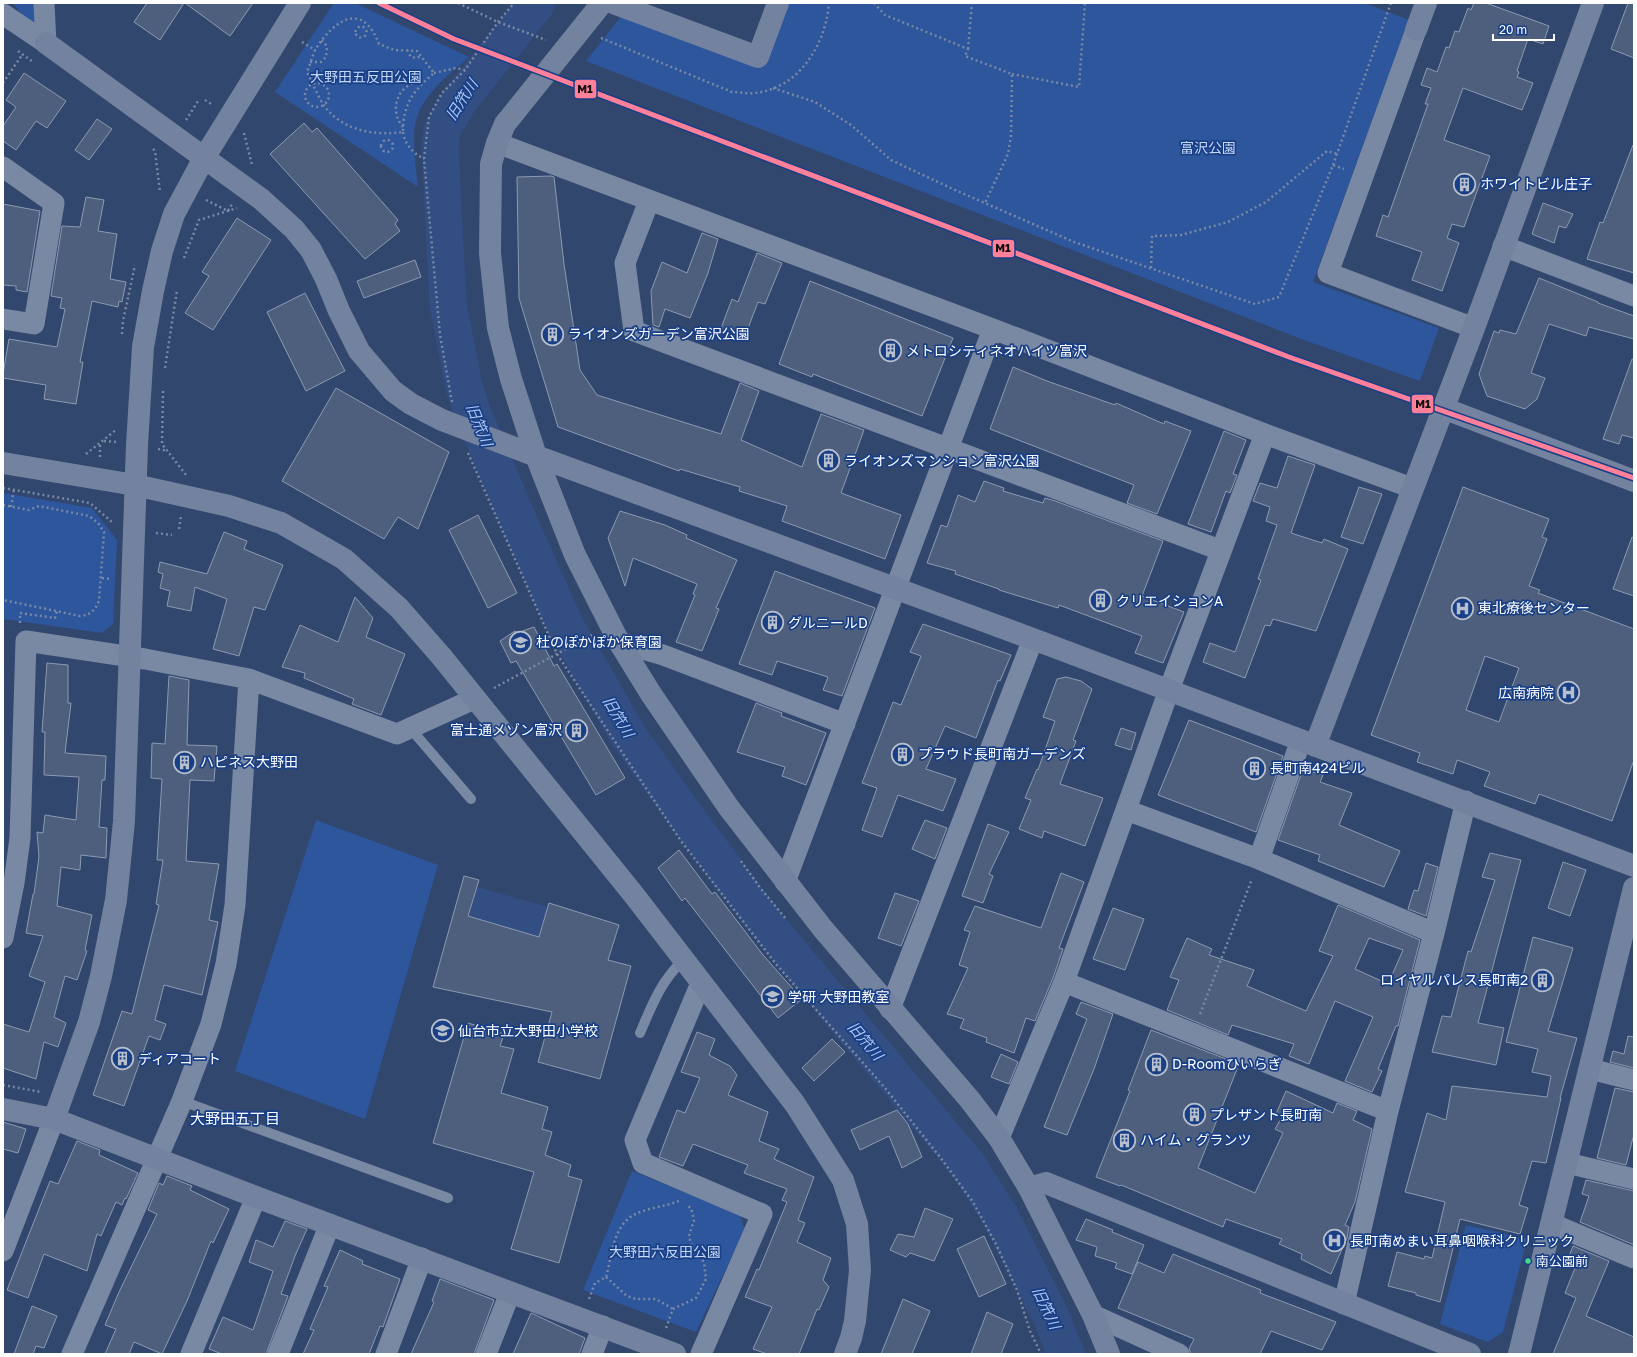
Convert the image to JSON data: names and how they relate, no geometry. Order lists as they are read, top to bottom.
{
  "districts": ["大野田五丁目"],
  "water": ["旧笊川"],
  "parks": ["大野田五反田公園", "富沢公園", "大野田六反田公園"],
  "places": {
    "building": [
      "ホワイトビル庄子",
      "ライオンズガーデン富沢公園",
      "メトロシティネオハイツ富沢",
      "ライオンズマンション富沢公園",
      "クリエイションA",
      "グルニールD",
      "富士通メゾン富沢",
      "プラウド長町南ガーデンズ",
      "ハピネス大野田",
      "長町南424ビル",
      "ロイヤルパレス長町南2",
      "ディアコート",
      "D-Roomひいらぎ",
      "プレザント長町南",
      "ハイム・グランツ"
    ],
    "hospital": ["東北療後センター", "広南病院", "長町南めまい耳鼻咽喉科クリニック"],
    "school or university": ["杜のぽかぽか保育園", "学研 大野田教室", "仙台市立大野田小学校"],
    "other": ["南公園前"]
  },
  "lines": ["transit line M1"],
  "scale_bar": "20 m"
}
